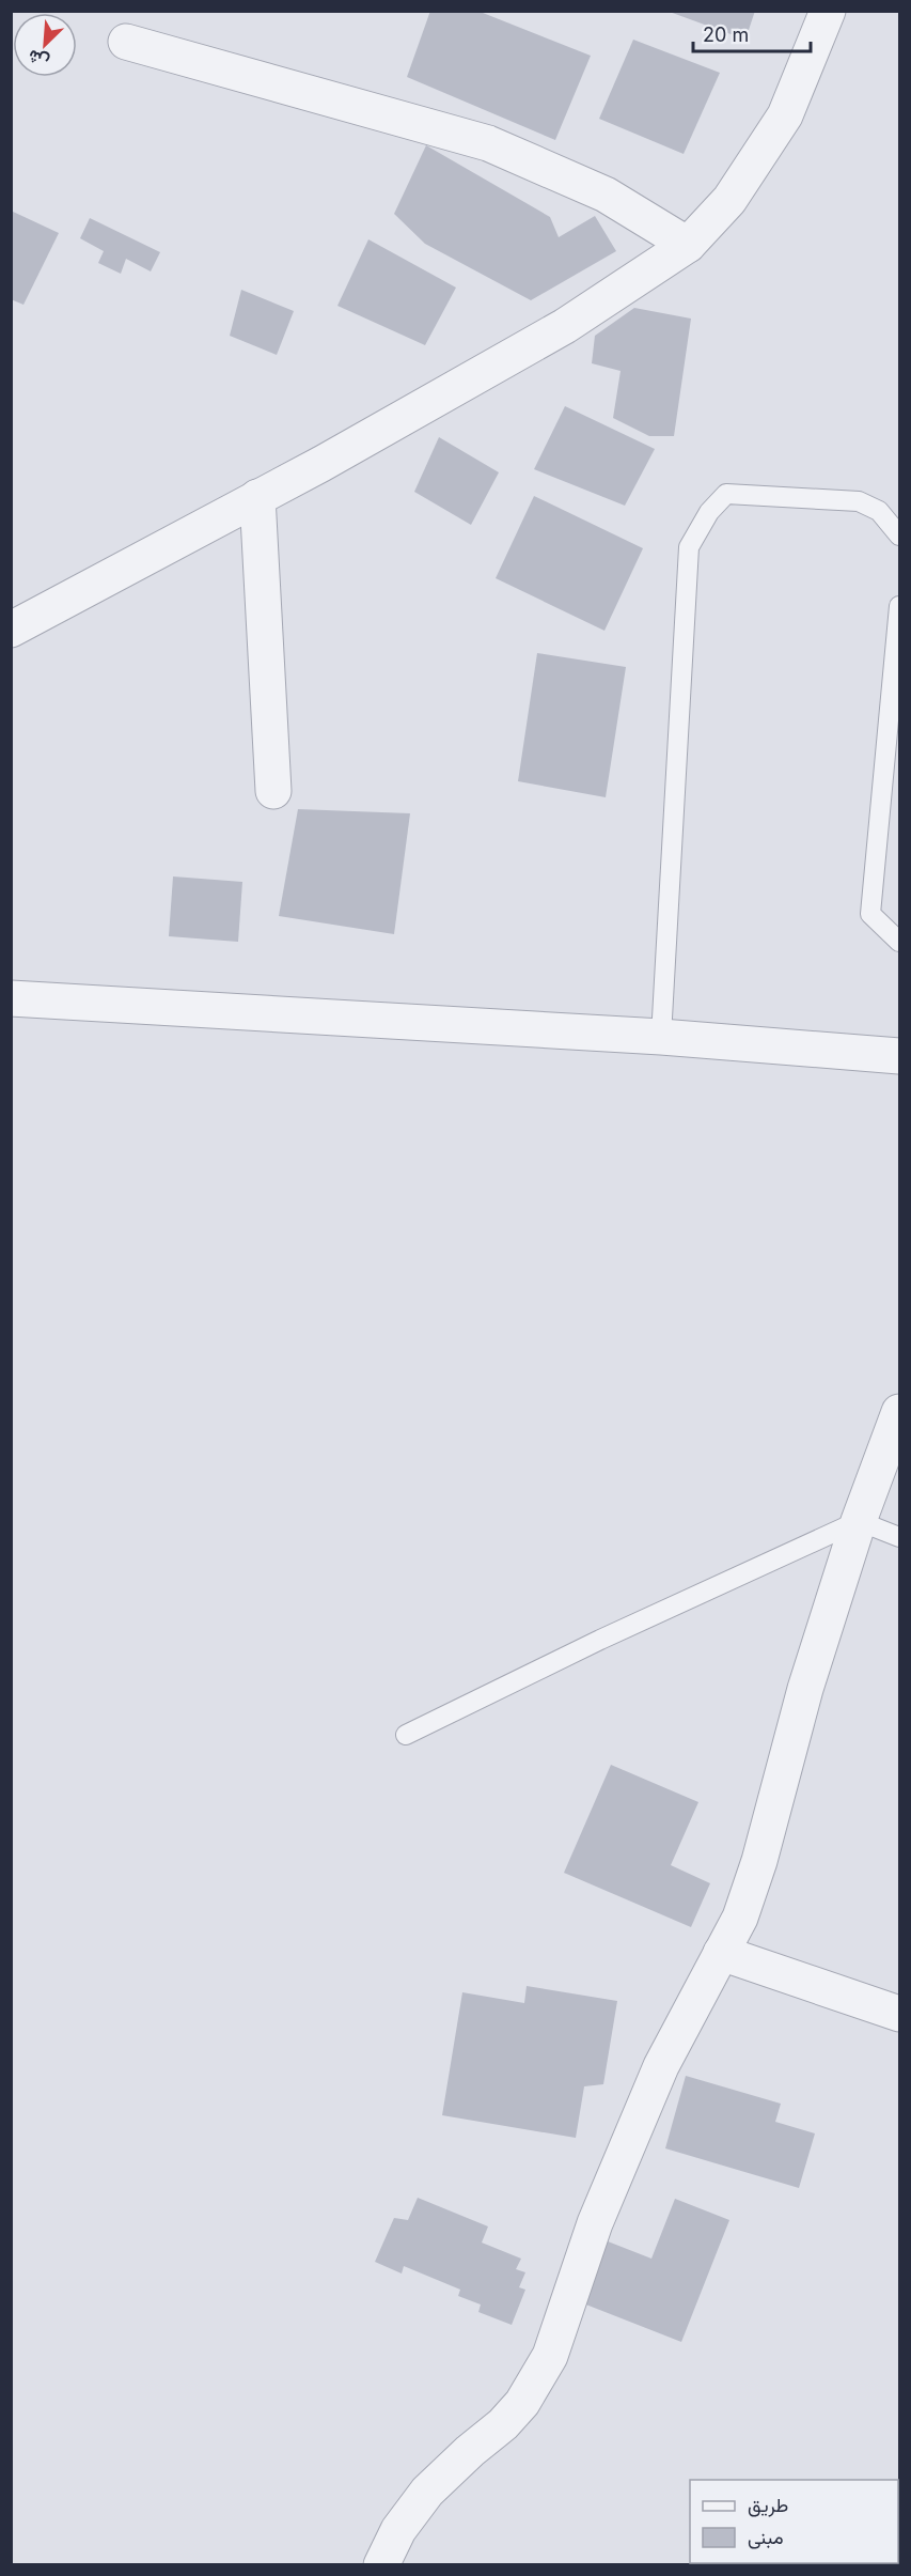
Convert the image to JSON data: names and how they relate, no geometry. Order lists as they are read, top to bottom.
{
  "legend": ["طريق", "مبنى"],
  "scale_bar": "20 m",
  "north": "bottom left"
}
